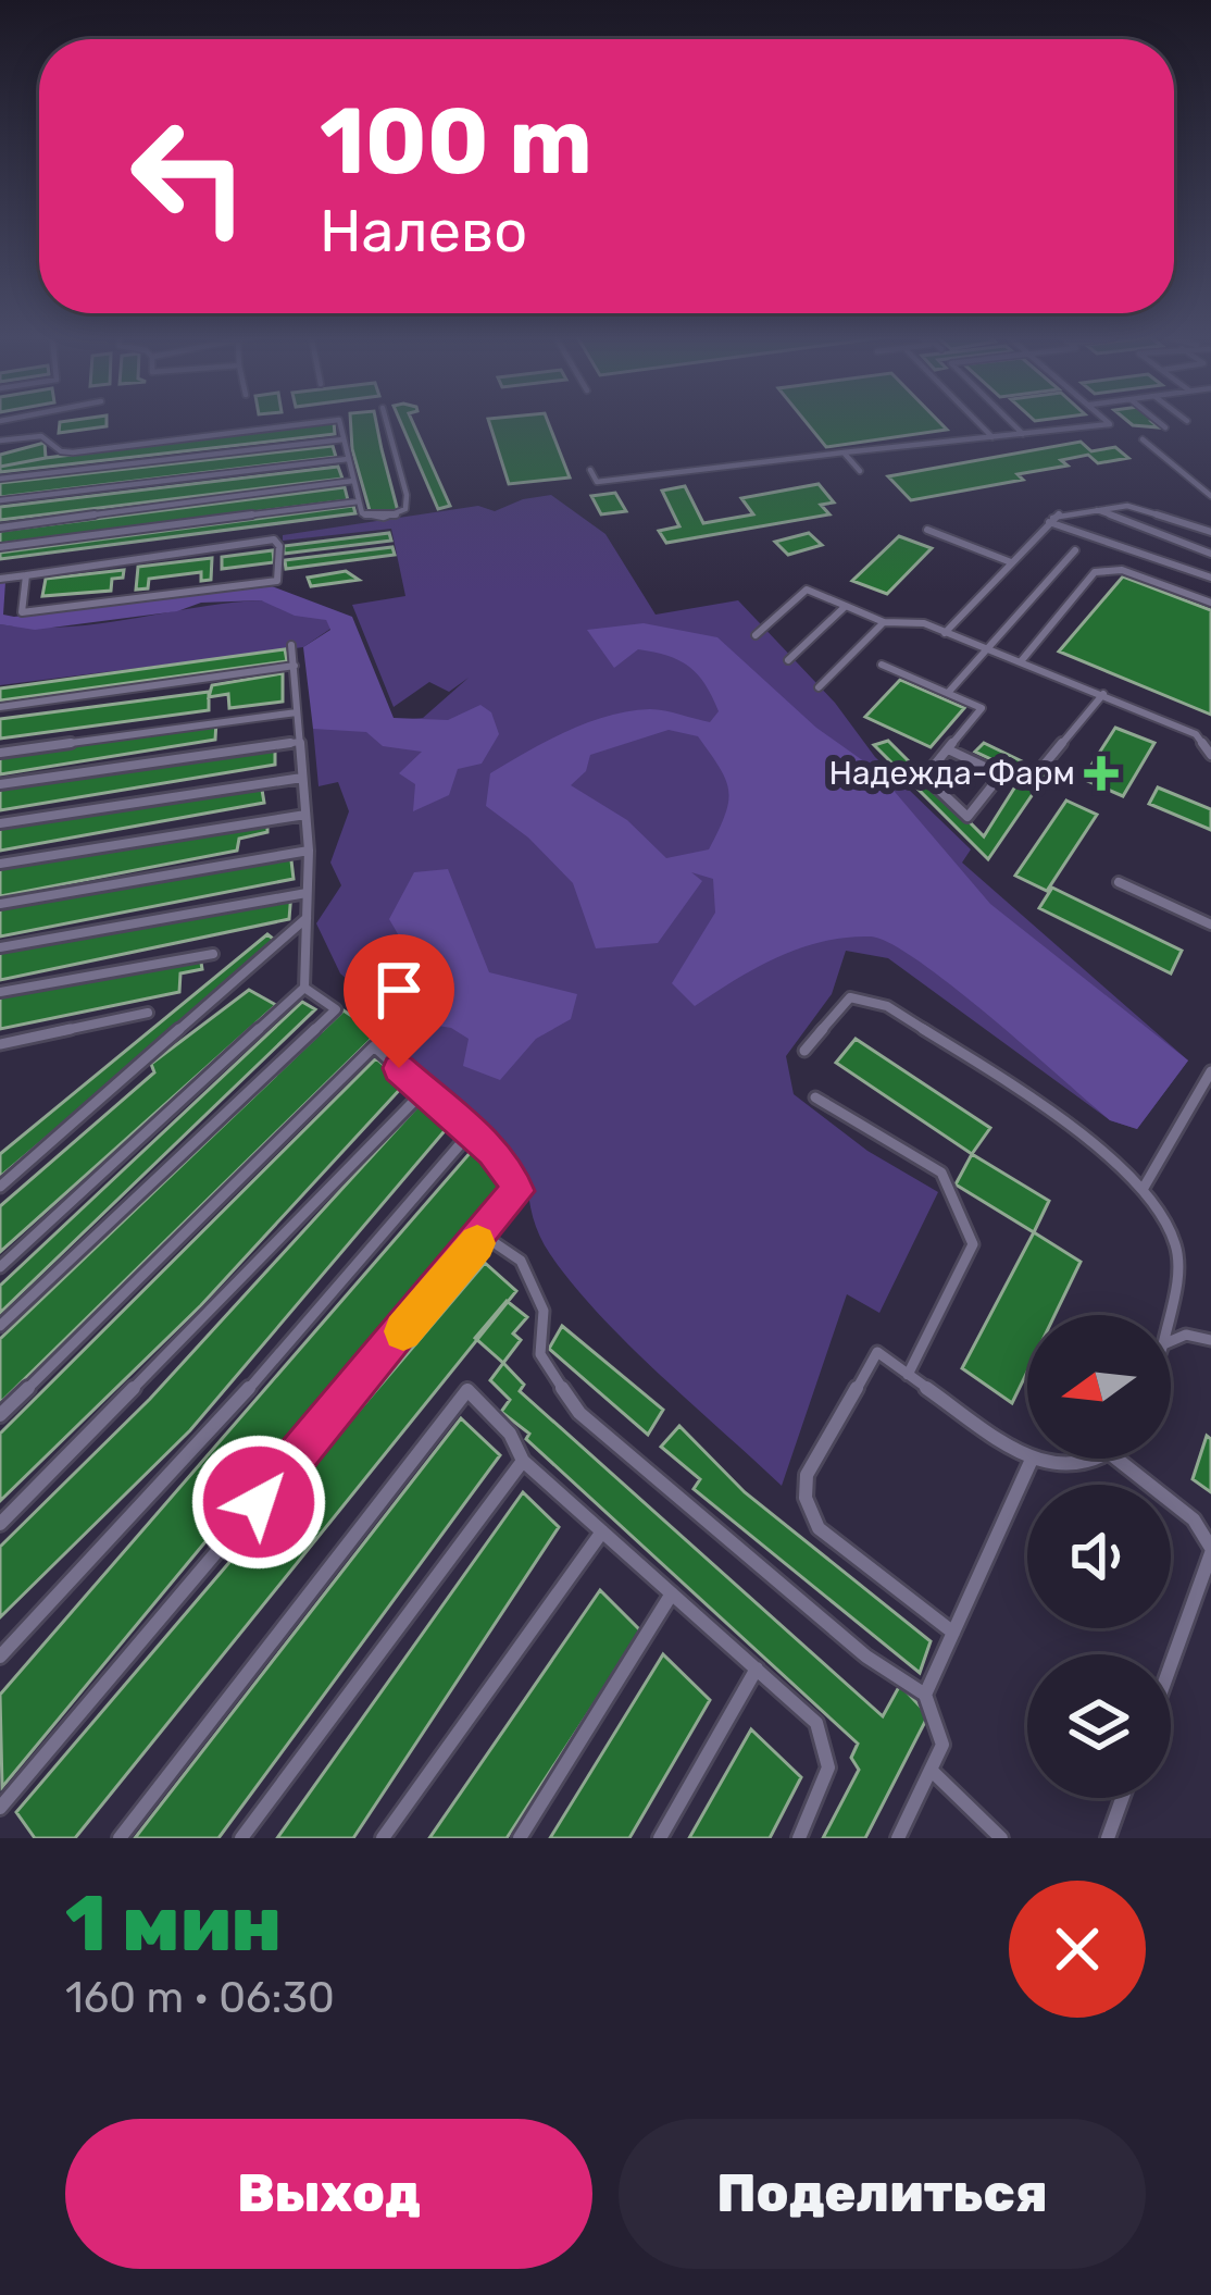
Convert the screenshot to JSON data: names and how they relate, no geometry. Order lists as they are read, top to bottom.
{
  "places": {
    "health": ["Надежда-Фарм"]
  },
  "north": "left",
  "page": {
    "turn": ["100 m", "Налево"],
    "heading": ["1 мин", "160 m · 06:30"],
    "buttons": ["Выход", "Поделиться"]
  }
}
